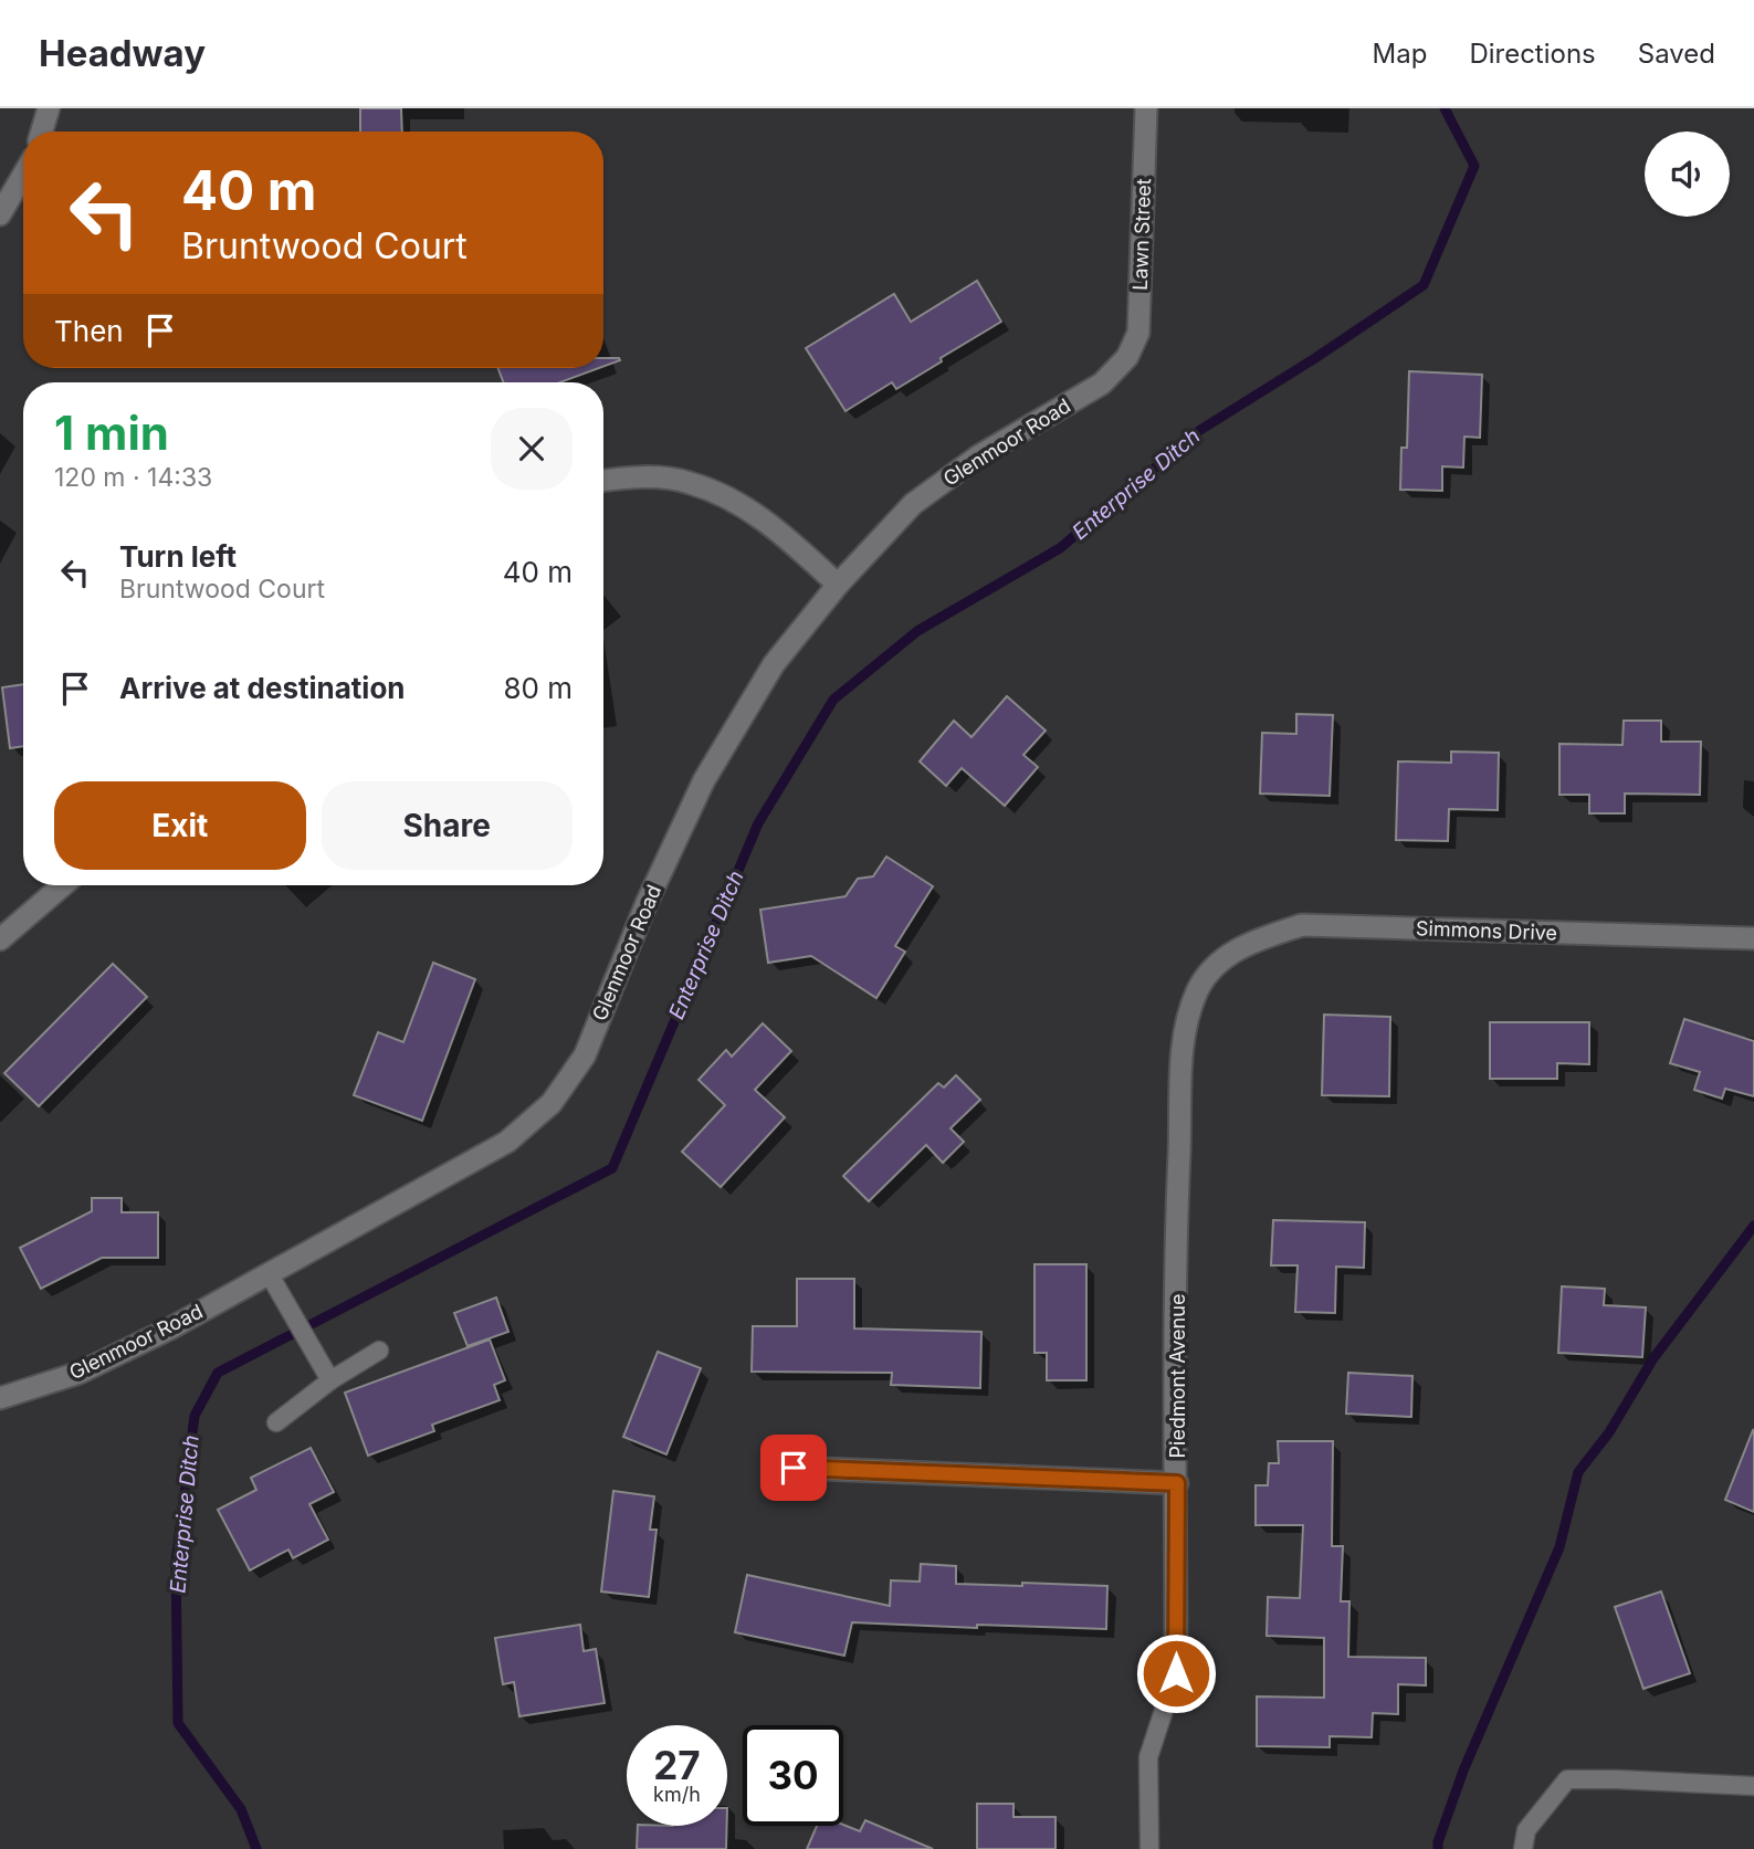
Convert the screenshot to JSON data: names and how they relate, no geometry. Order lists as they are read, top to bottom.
{
  "streets": {
    "street": [
      "Lawn Street",
      "Glenmoor Road",
      "Simmons Drive",
      "Piedmont Avenue"
    ]
  },
  "crossings": [
    ["Lawn Street", "Glenmoor Road"],
    ["Simmons Drive", "Piedmont Avenue"]
  ],
  "water": ["Enterprise Ditch"],
  "page": {
    "header": "Headway",
    "nav": ["Map", "Directions", "Saved"],
    "turn": ["40 m", "Bruntwood Court"],
    "then": "Then",
    "heading": ["1 min", "120 m · 14:33"],
    "list": [
      {
        "name": "Turn left",
        "note": "Bruntwood Court",
        "value": "40 m"
      },
      {
        "name": "Arrive at destination",
        "value": "80 m"
      }
    ],
    "buttons": ["Exit", "Share"],
    "speed": "27 km/h",
    "limit": "30"
  }
}
